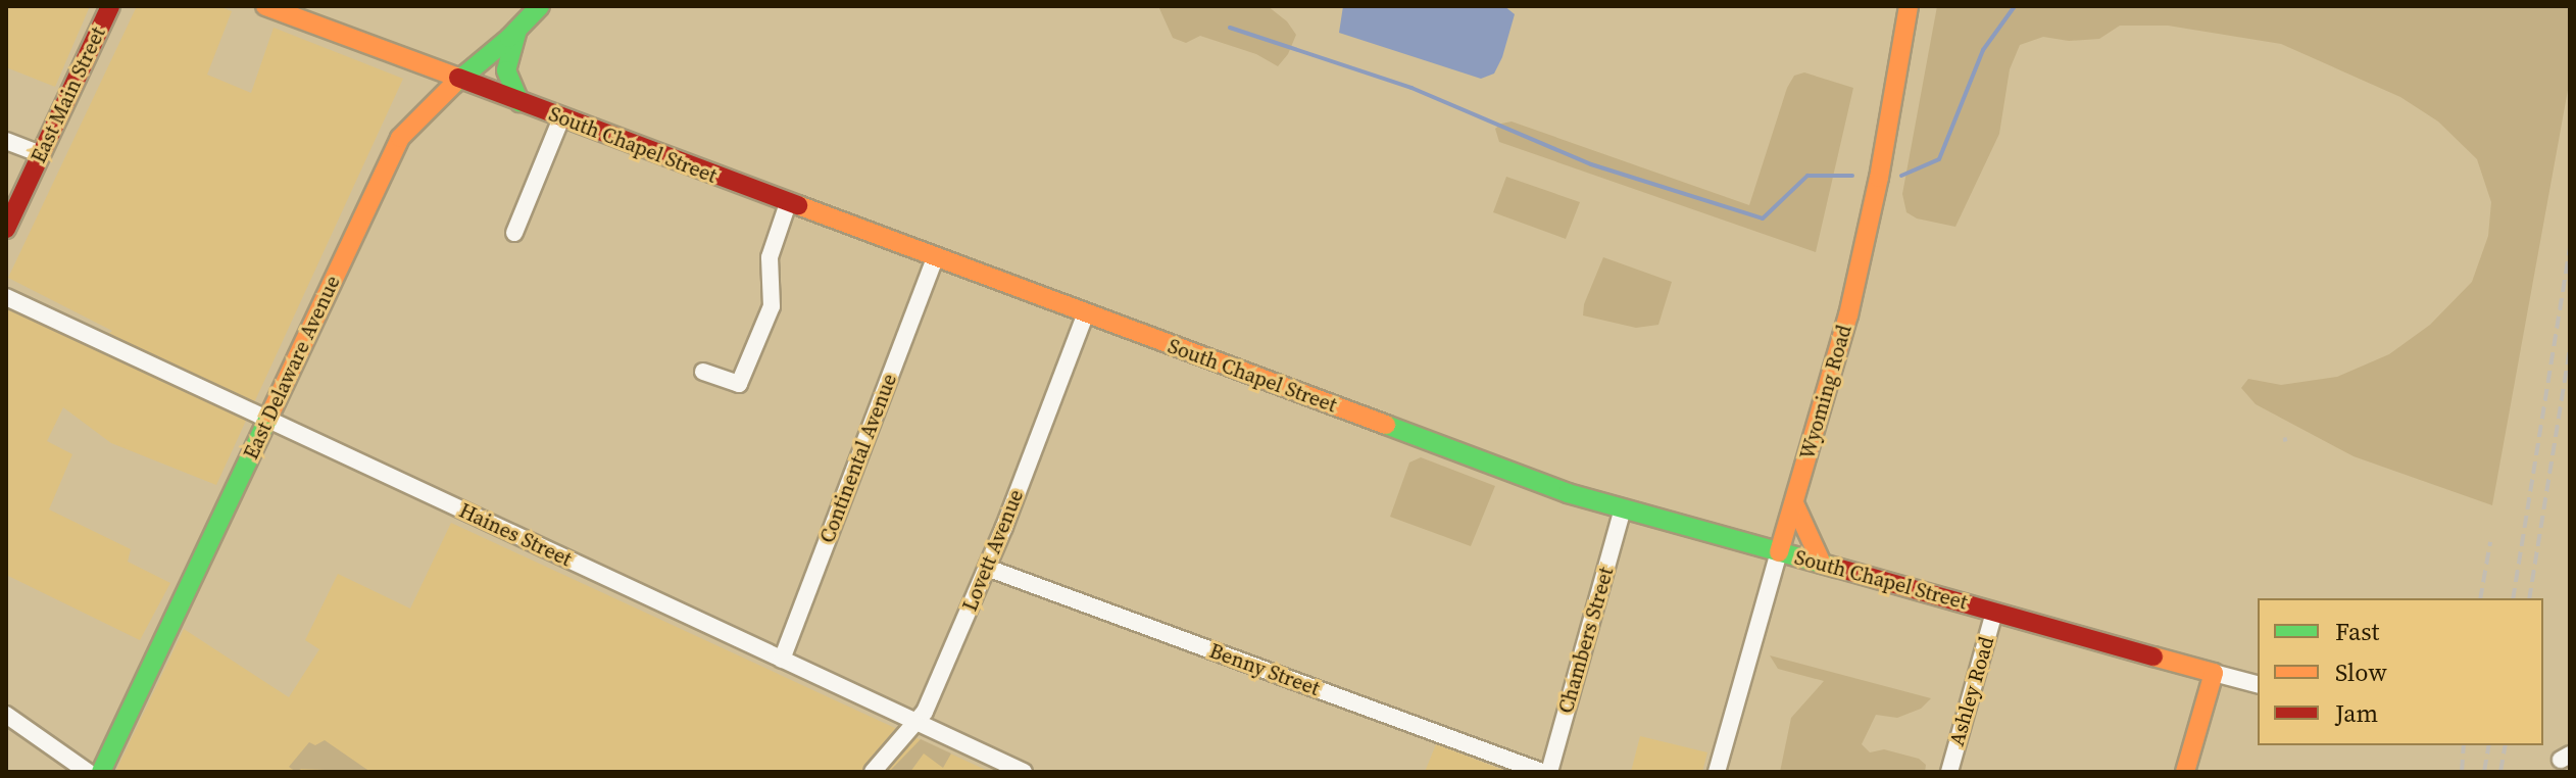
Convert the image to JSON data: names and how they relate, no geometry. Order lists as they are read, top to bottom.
{
  "streets": {
    "street": [
      "East Main Street",
      "South Chapel Street",
      "East Delaware Avenue",
      "Wyoming Road",
      "Continental Avenue",
      "Haines Street",
      "Lovett Avenue",
      "Chambers Street",
      "Benny Street",
      "Ashley Road"
    ]
  },
  "crossings": [
    ["South Chapel Street", "East Delaware Avenue"],
    ["South Chapel Street", "Wyoming Road"],
    ["South Chapel Street", "Continental Avenue"],
    ["South Chapel Street", "Lovett Avenue"],
    ["South Chapel Street", "Chambers Street"],
    ["South Chapel Street", "Ashley Road"],
    ["East Delaware Avenue", "Haines Street"],
    ["Continental Avenue", "Haines Street"],
    ["Haines Street", "Lovett Avenue"],
    ["Lovett Avenue", "Benny Street"]
  ],
  "legend": ["Fast", "Slow", "Jam"]
}
